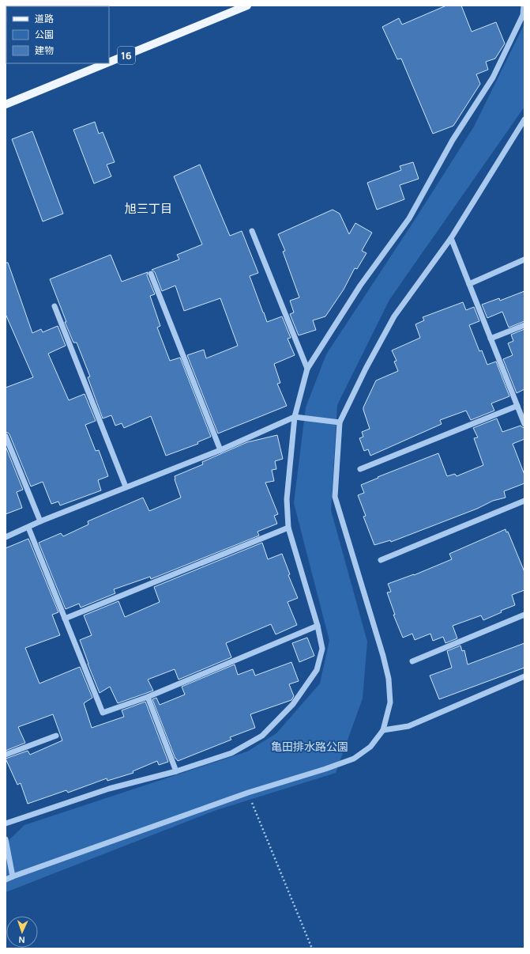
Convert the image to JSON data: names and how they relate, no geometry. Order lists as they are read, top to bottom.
{
  "streets": {
    "main road": ["16"]
  },
  "districts": ["旭三丁目"],
  "parks": ["亀田排水路公園"],
  "legend": ["道路", "公園", "建物"],
  "north": "bottom"
}
